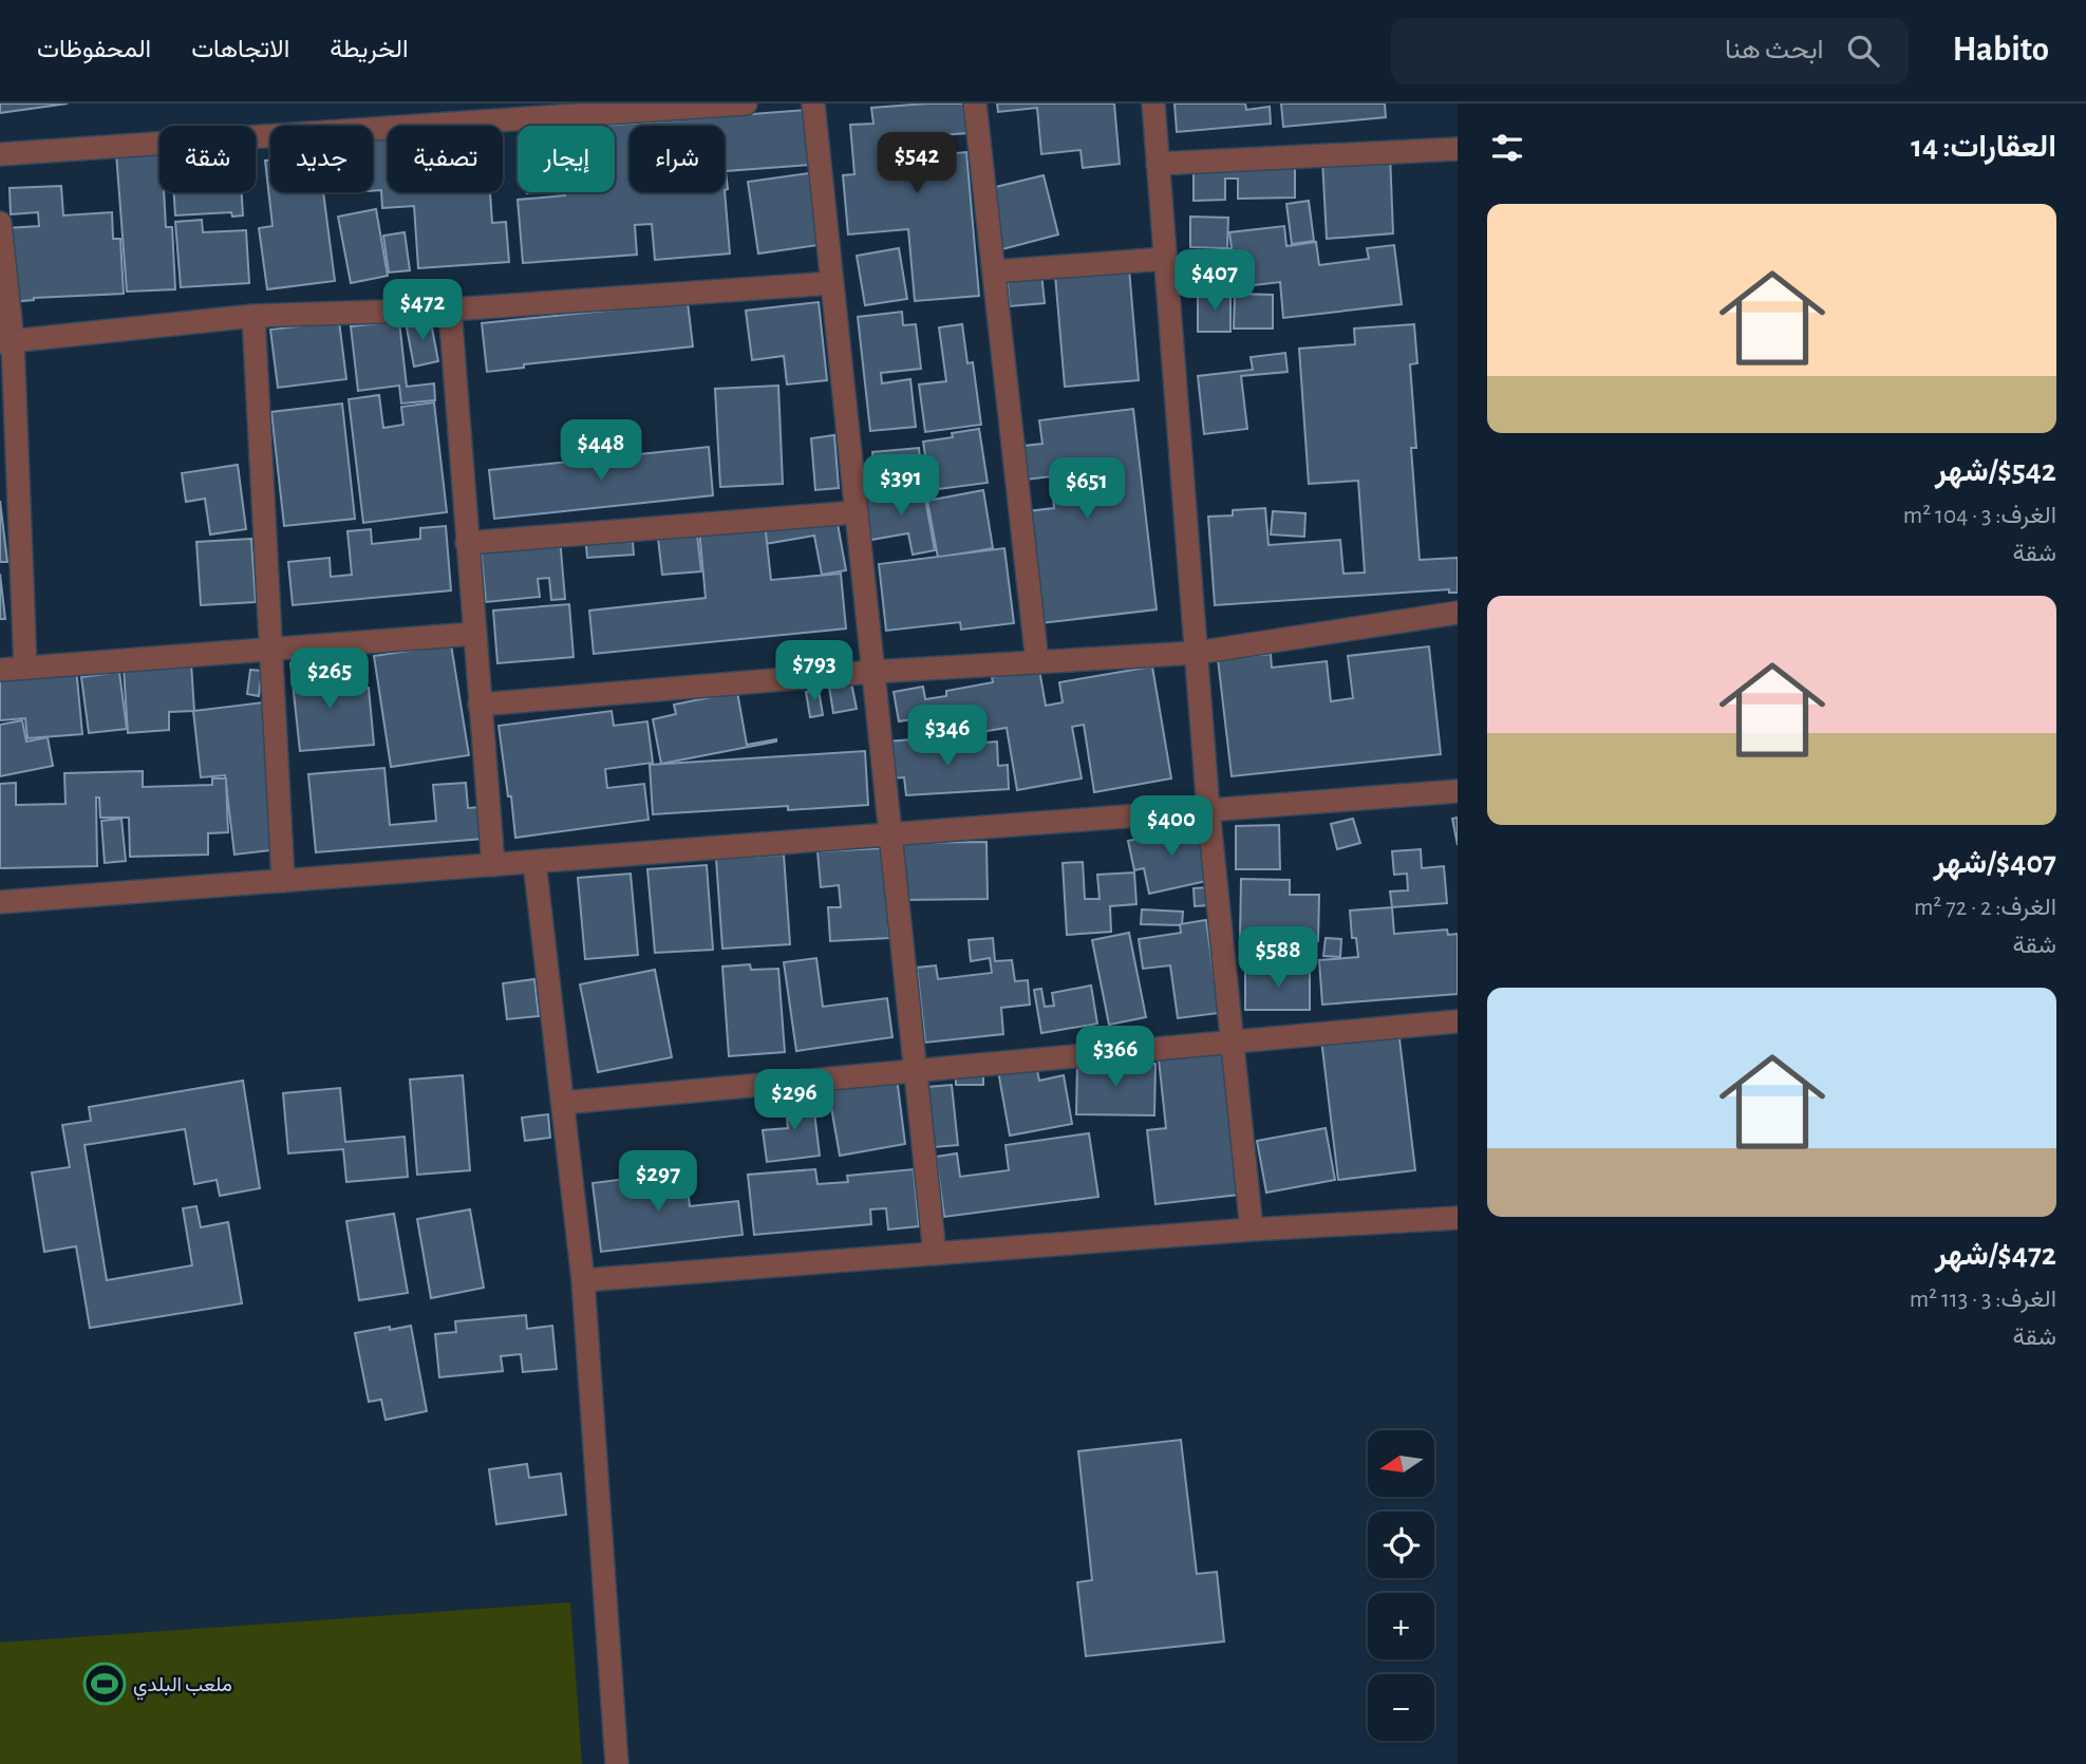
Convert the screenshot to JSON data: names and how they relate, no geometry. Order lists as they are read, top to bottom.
{
  "places": {
    "sports": ["ملعب البلدي"]
  },
  "north": "left",
  "page": {
    "header": "Habito",
    "search": "ابحث هنا",
    "nav": ["الخريطة", "الاتجاهات", "المحفوظات"],
    "heading": "العقارات: 14",
    "chip": [
      "شراء",
      "إيجار",
      "تصفية",
      "جديد",
      "شقة"
    ],
    "price": [
      "$542",
      "$407",
      "$472",
      "$448",
      "$391",
      "$651",
      "$793",
      "$265",
      "$346",
      "$400",
      "$588",
      "$366",
      "$296",
      "$297"
    ],
    "list": [
      {
        "name": "$542/شهر",
        "note": "الغرف: 3 · 104 m² · شقة"
      },
      {
        "name": "$407/شهر",
        "note": "الغرف: 2 · 72 m² · شقة"
      },
      {
        "name": "$472/شهر",
        "note": "الغرف: 3 · 113 m² · شقة"
      }
    ],
    "map_buttons": ["+", "−"]
  }
}
